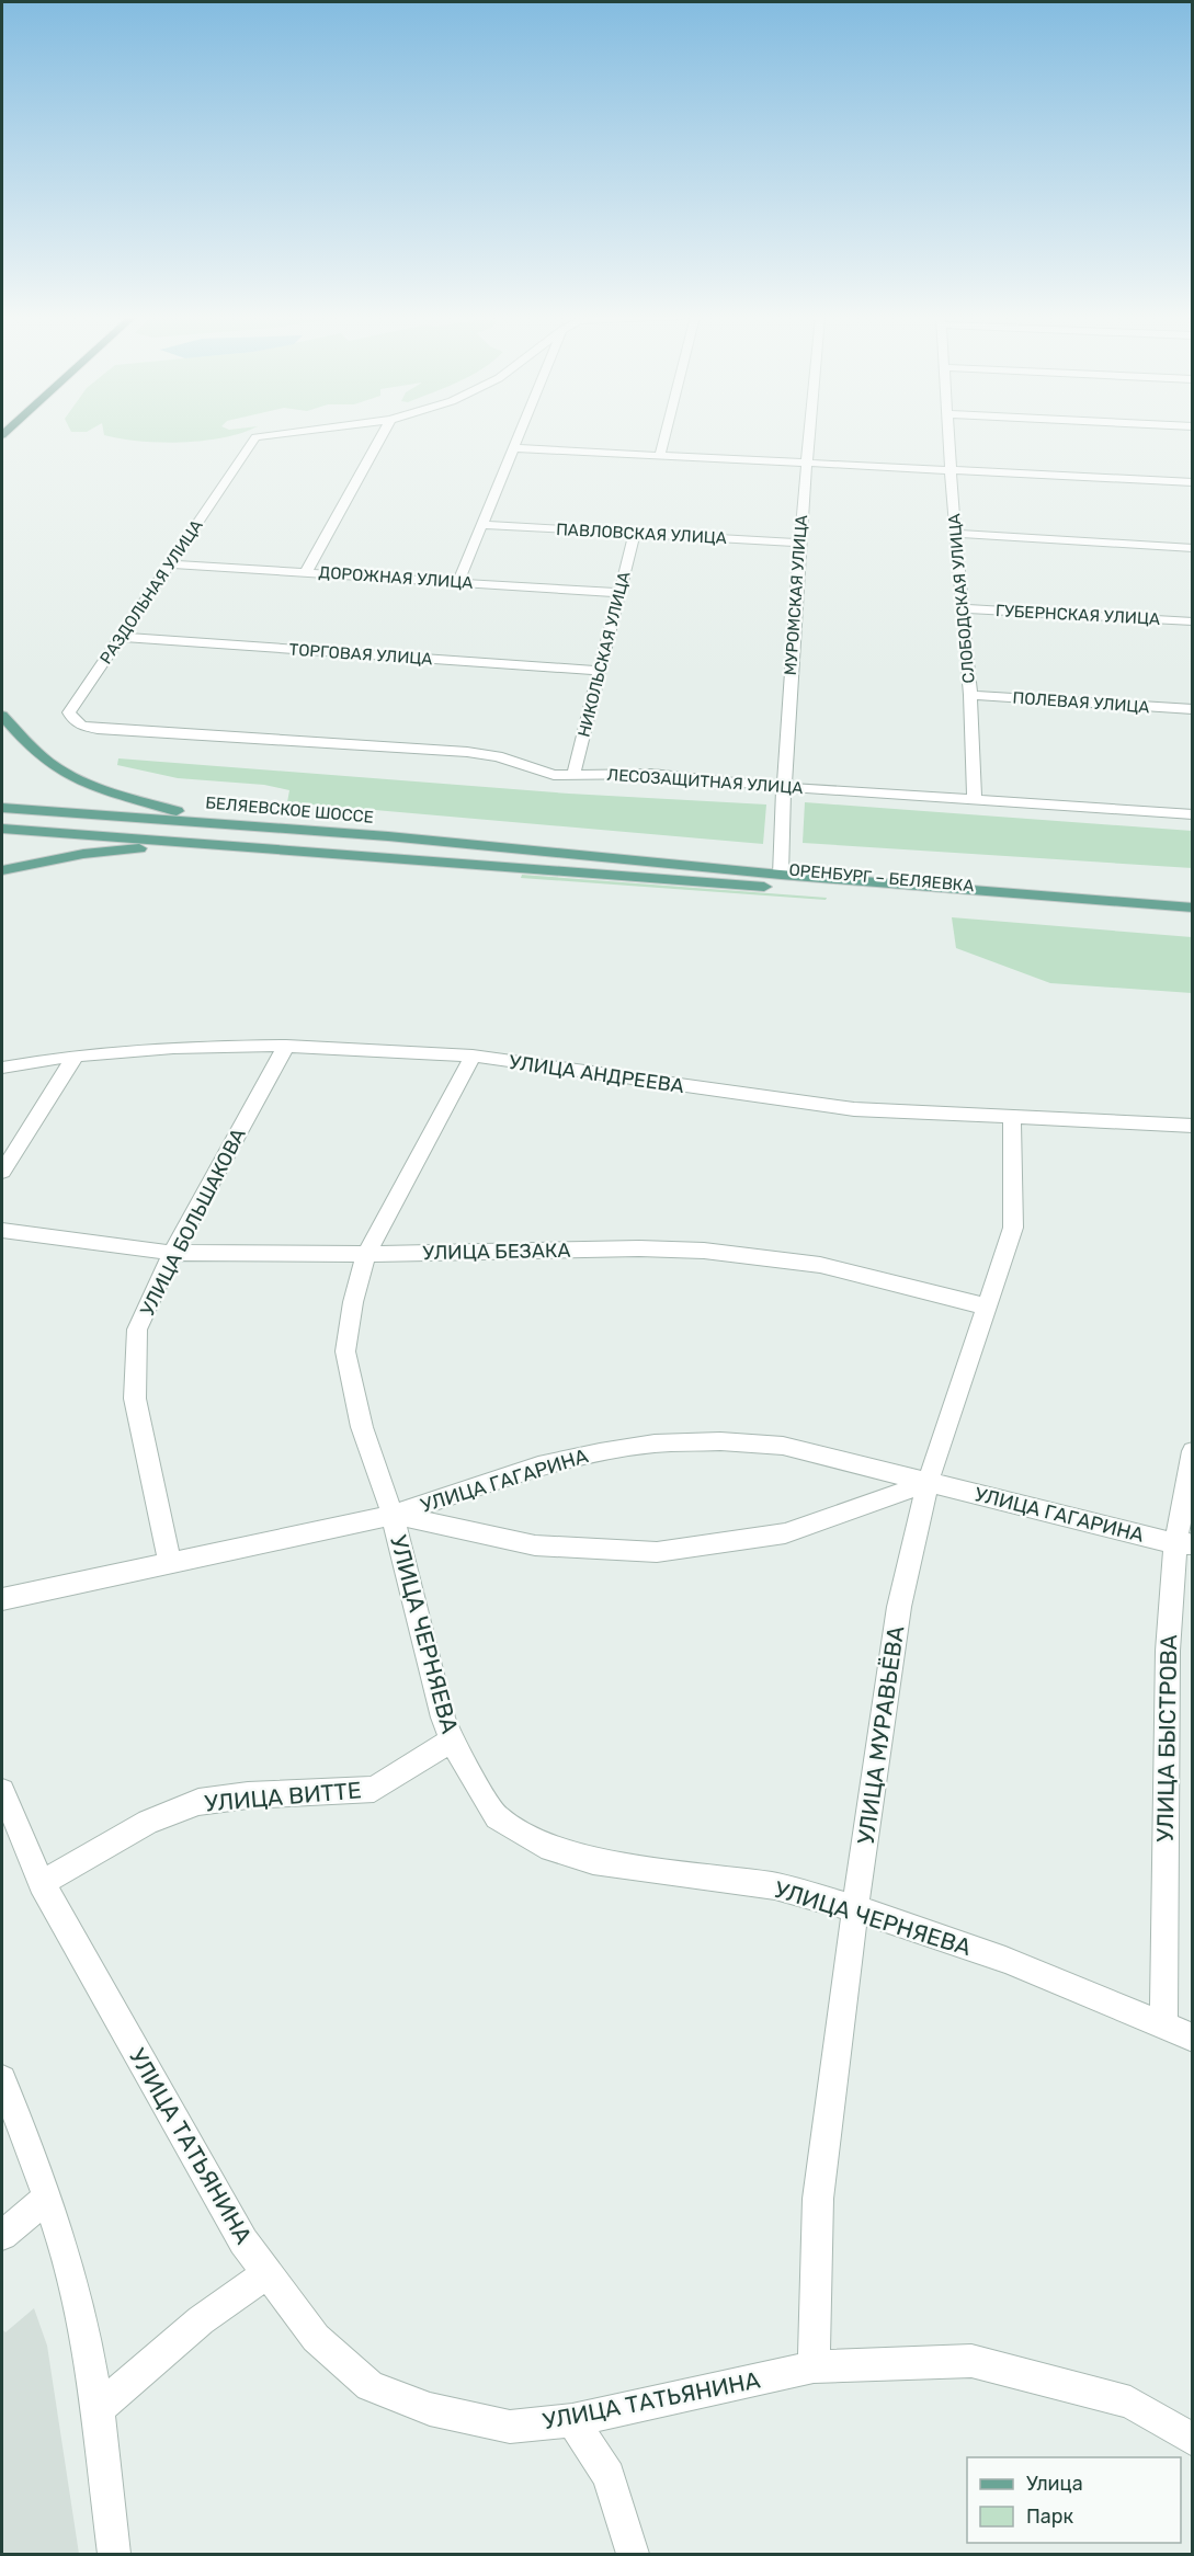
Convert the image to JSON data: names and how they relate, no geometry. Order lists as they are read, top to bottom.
{
  "streets": {
    "main road": ["БЕЛЯЕВСКОЕ ШОССЕ", "ОРЕНБУРГ – БЕЛЯЕВКА"],
    "street": [
      "ПАВЛОВСКАЯ УЛИЦА",
      "ДОРОЖНАЯ УЛИЦА",
      "РАЗДОЛЬНАЯ УЛИЦА",
      "МУРОМСКАЯ УЛИЦА",
      "СЛОБОДСКАЯ УЛИЦА",
      "ГУБЕРНСКАЯ УЛИЦА",
      "ТОРГОВАЯ УЛИЦА",
      "НИКОЛЬСКАЯ УЛИЦА",
      "ПОЛЕВАЯ УЛИЦА",
      "ЛЕСОЗАЩИТНАЯ УЛИЦА",
      "УЛИЦА АНДРЕЕВА",
      "УЛИЦА БОЛЬШАКОВА",
      "УЛИЦА БЕЗАКА",
      "УЛИЦА ГАГАРИНА",
      "УЛИЦА ЧЕРНЯЕВА",
      "УЛИЦА МУРАВЬЁВА",
      "УЛИЦА БЫСТРОВА",
      "УЛИЦА ВИТТЕ",
      "УЛИЦА ТАТЬЯНИНА"
    ]
  },
  "crossings": [
    ["ПАВЛОВСКАЯ УЛИЦА", "МУРОМСКАЯ УЛИЦА"],
    ["ПАВЛОВСКАЯ УЛИЦА", "НИКОЛЬСКАЯ УЛИЦА"],
    ["ДОРОЖНАЯ УЛИЦА", "РАЗДОЛЬНАЯ УЛИЦА"],
    ["ДОРОЖНАЯ УЛИЦА", "НИКОЛЬСКАЯ УЛИЦА"],
    ["РАЗДОЛЬНАЯ УЛИЦА", "ТОРГОВАЯ УЛИЦА"],
    ["РАЗДОЛЬНАЯ УЛИЦА", "ЛЕСОЗАЩИТНАЯ УЛИЦА"],
    ["МУРОМСКАЯ УЛИЦА", "ЛЕСОЗАЩИТНАЯ УЛИЦА"],
    ["МУРОМСКАЯ УЛИЦА", "ОРЕНБУРГ – БЕЛЯЕВКА"],
    ["СЛОБОДСКАЯ УЛИЦА", "ГУБЕРНСКАЯ УЛИЦА"],
    ["СЛОБОДСКАЯ УЛИЦА", "ПОЛЕВАЯ УЛИЦА"],
    ["СЛОБОДСКАЯ УЛИЦА", "ЛЕСОЗАЩИТНАЯ УЛИЦА"],
    ["ТОРГОВАЯ УЛИЦА", "НИКОЛЬСКАЯ УЛИЦА"],
    ["НИКОЛЬСКАЯ УЛИЦА", "ЛЕСОЗАЩИТНАЯ УЛИЦА"],
    ["БЕЛЯЕВСКОЕ ШОССЕ", "ОРЕНБУРГ – БЕЛЯЕВКА"],
    ["УЛИЦА АНДРЕЕВА", "УЛИЦА БОЛЬШАКОВА"],
    ["УЛИЦА АНДРЕЕВА", "УЛИЦА ЧЕРНЯЕВА"],
    ["УЛИЦА АНДРЕЕВА", "УЛИЦА МУРАВЬЁВА"],
    ["УЛИЦА БОЛЬШАКОВА", "УЛИЦА БЕЗАКА"],
    ["УЛИЦА БОЛЬШАКОВА", "УЛИЦА ГАГАРИНА"],
    ["УЛИЦА БЕЗАКА", "УЛИЦА ЧЕРНЯЕВА"],
    ["УЛИЦА БЕЗАКА", "УЛИЦА МУРАВЬЁВА"],
    ["УЛИЦА ГАГАРИНА", "УЛИЦА ЧЕРНЯЕВА"],
    ["УЛИЦА ГАГАРИНА", "УЛИЦА МУРАВЬЁВА"],
    ["УЛИЦА ГАГАРИНА", "УЛИЦА БЫСТРОВА"],
    ["УЛИЦА ЧЕРНЯЕВА", "УЛИЦА МУРАВЬЁВА"],
    ["УЛИЦА ЧЕРНЯЕВА", "УЛИЦА БЫСТРОВА"],
    ["УЛИЦА ЧЕРНЯЕВА", "УЛИЦА ВИТТЕ"],
    ["УЛИЦА МУРАВЬЁВА", "УЛИЦА ТАТЬЯНИНА"],
    ["УЛИЦА ВИТТЕ", "УЛИЦА ТАТЬЯНИНА"]
  ],
  "legend": ["Улица", "Парк"]
}
